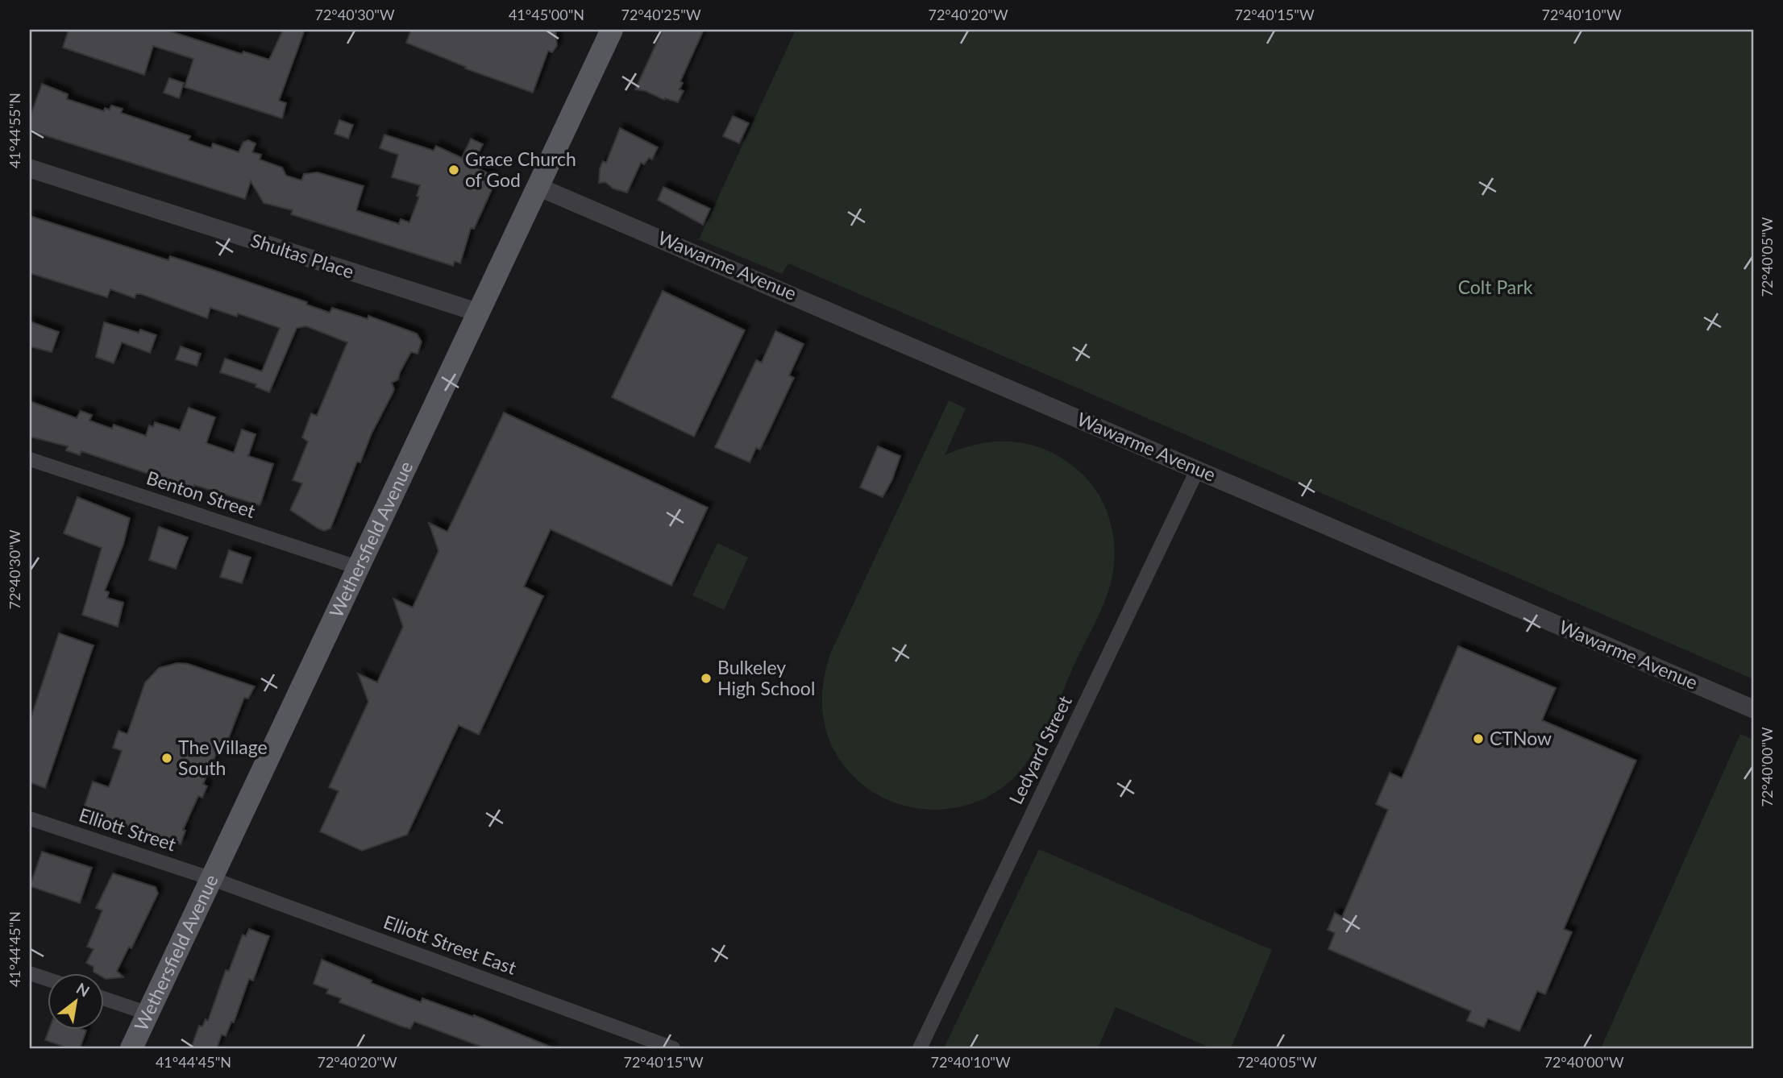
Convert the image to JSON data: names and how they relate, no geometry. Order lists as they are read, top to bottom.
{
  "streets": {
    "main road": ["Wethersfield Avenue"],
    "street": [
      "Shultas Place",
      "Wawarme Avenue",
      "Benton Street",
      "Ledyard Street",
      "Elliott Street",
      "Elliott Street East"
    ]
  },
  "crossings": [
    ["Shultas Place", "Wethersfield Avenue"],
    ["Wawarme Avenue", "Wethersfield Avenue"],
    ["Wawarme Avenue", "Ledyard Street"],
    ["Benton Street", "Wethersfield Avenue"],
    ["Wethersfield Avenue", "Elliott Street"],
    ["Wethersfield Avenue", "Elliott Street East"],
    ["Elliott Street", "Elliott Street East"]
  ],
  "parks": ["Colt Park"],
  "places": [
    "Grace Church of God",
    "Bulkeley High School",
    "CTNow",
    "The Village South"
  ],
  "north": "top right",
  "coordinates": [
    "72°40'30\"W",
    "41°45'00\"N",
    "72°40'25\"W",
    "72°40'20\"W",
    "72°40'15\"W",
    "72°40'10\"W",
    "41°44'55\"N",
    "72°40'05\"W",
    "72°40'00\"W",
    "41°44'45\"N"
  ]
}
